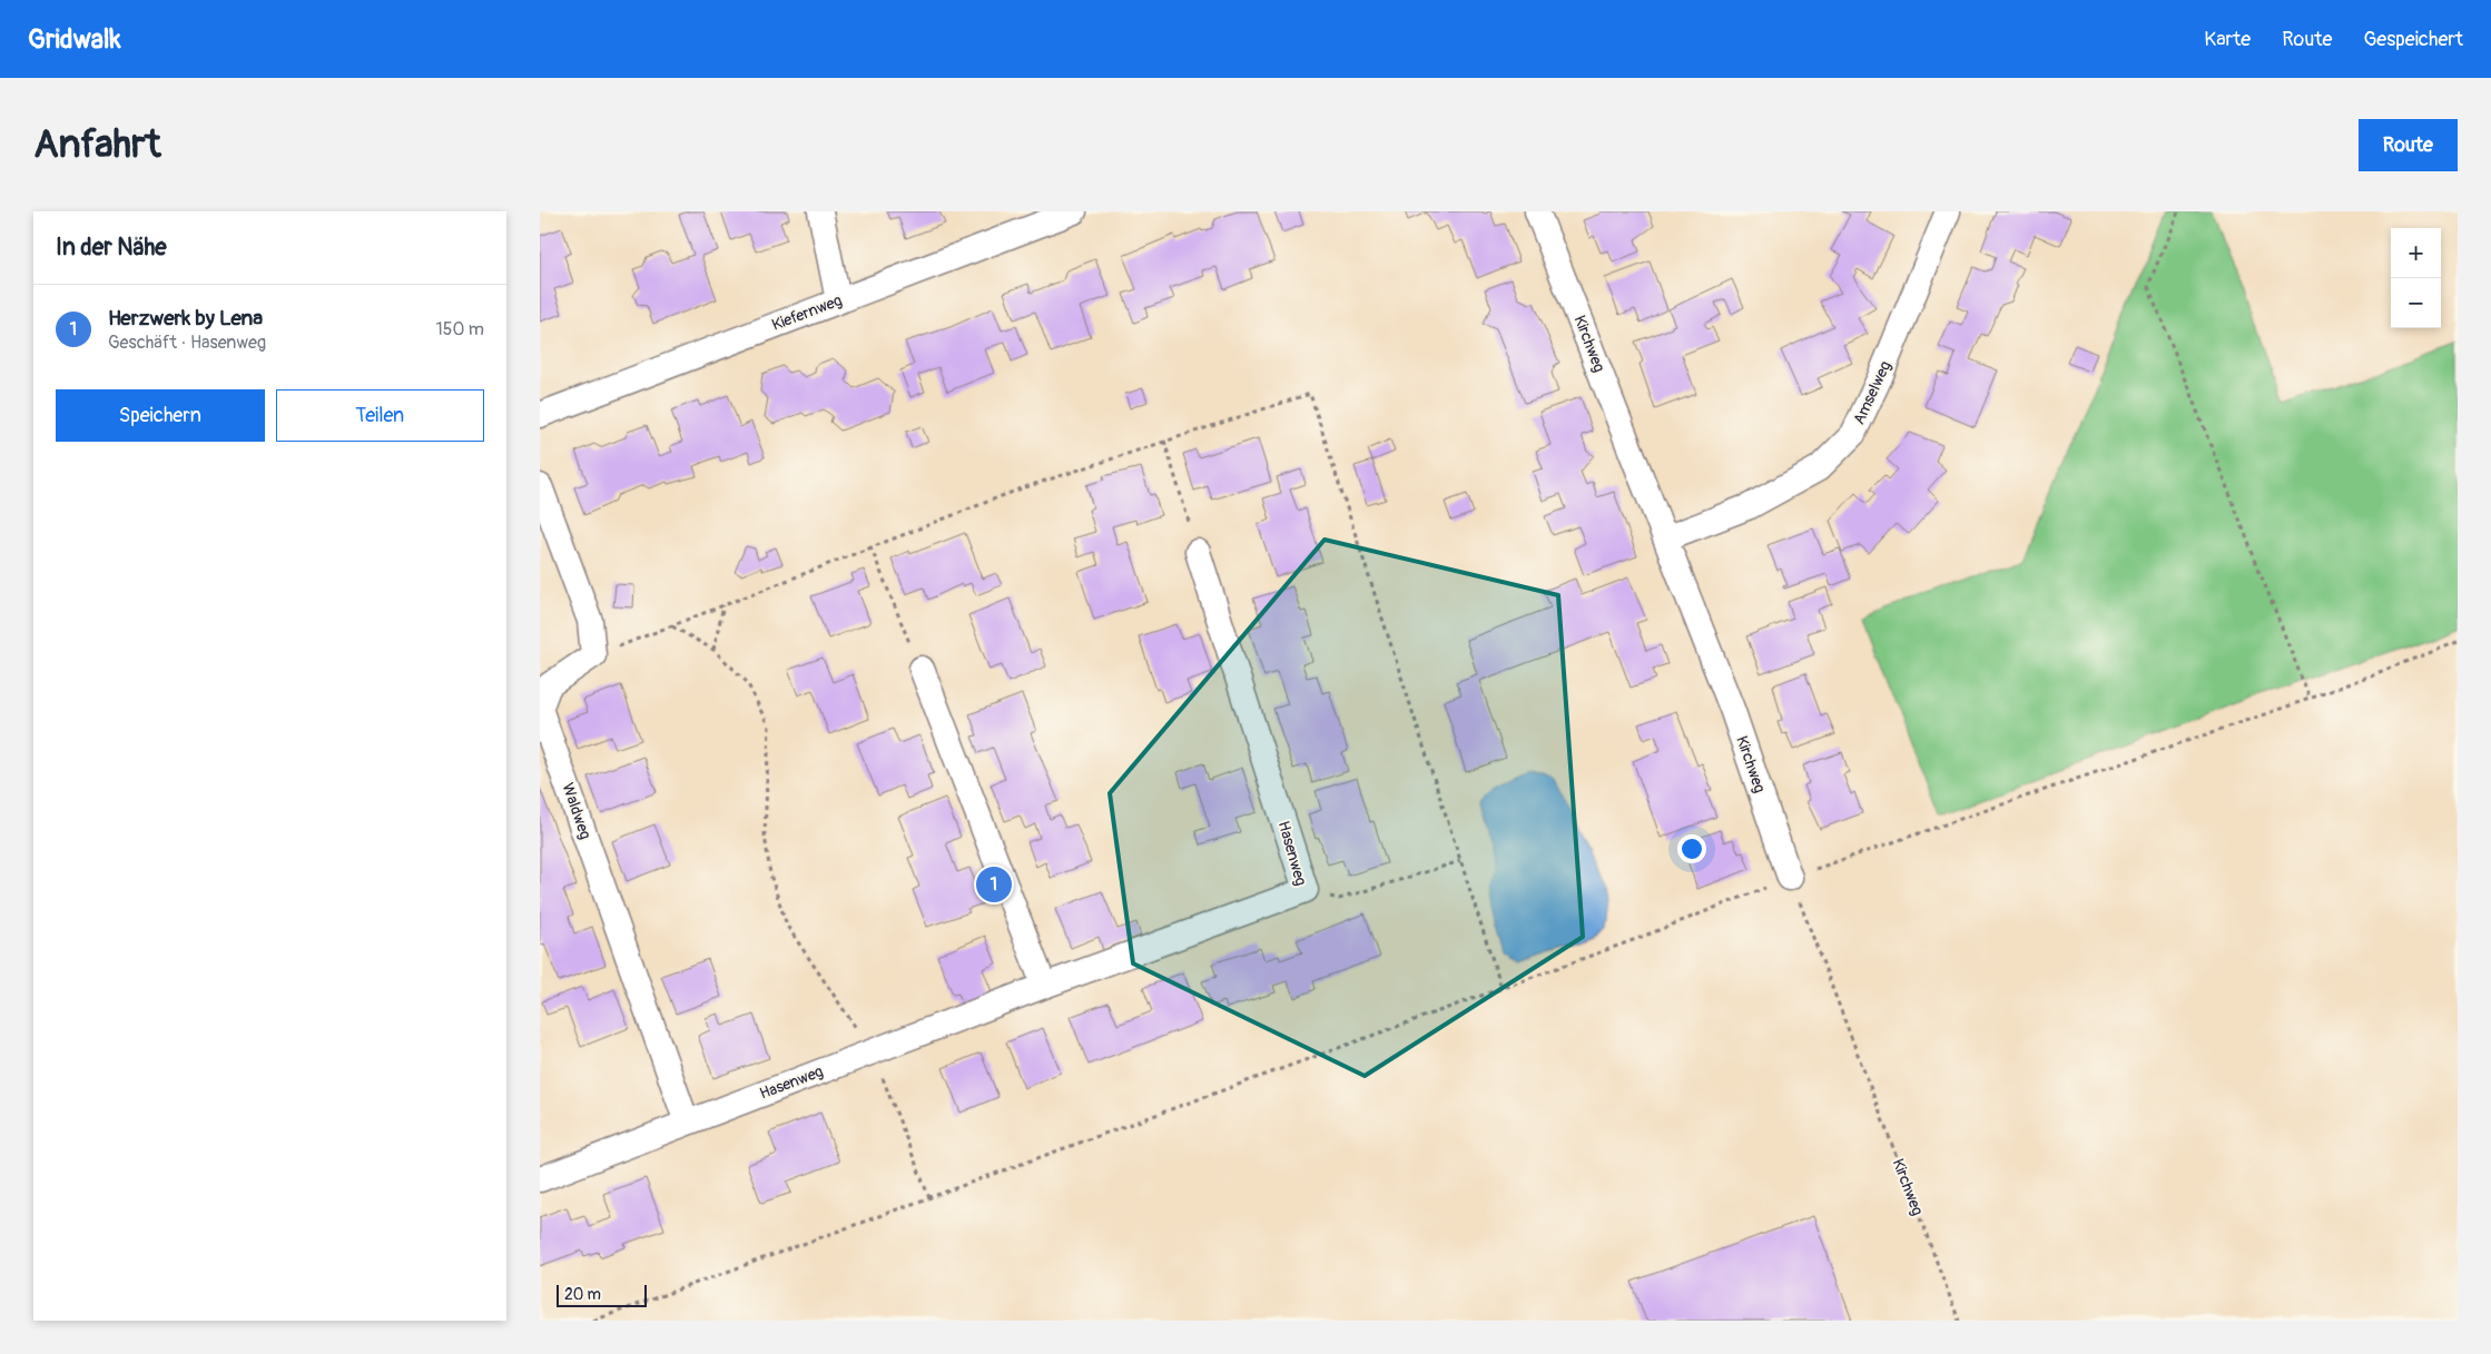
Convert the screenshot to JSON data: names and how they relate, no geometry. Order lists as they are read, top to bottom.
{
  "streets": {
    "street": [
      "Kiefernweg",
      "Kirchweg",
      "Amselweg",
      "Waldweg",
      "Hasenweg"
    ]
  },
  "crossings": [
    ["Kirchweg", "Amselweg"],
    ["Waldweg", "Hasenweg"]
  ],
  "scale_bar": "20 m",
  "page": {
    "header": "Gridwalk",
    "nav": ["Karte", "Route", "Gespeichert"],
    "buttons": [
      "Route",
      ["Speichern", "Teilen"]
    ],
    "title": "Anfahrt",
    "heading": "In der Nähe",
    "map_buttons": ["+", "−"],
    "list": [
      {
        "mark": "1",
        "name": "Herzwerk by Lena",
        "note": "Geschäft · Hasenweg",
        "value": "150 m"
      }
    ],
    "pins": "1",
    "scale": "20 m"
  }
}
